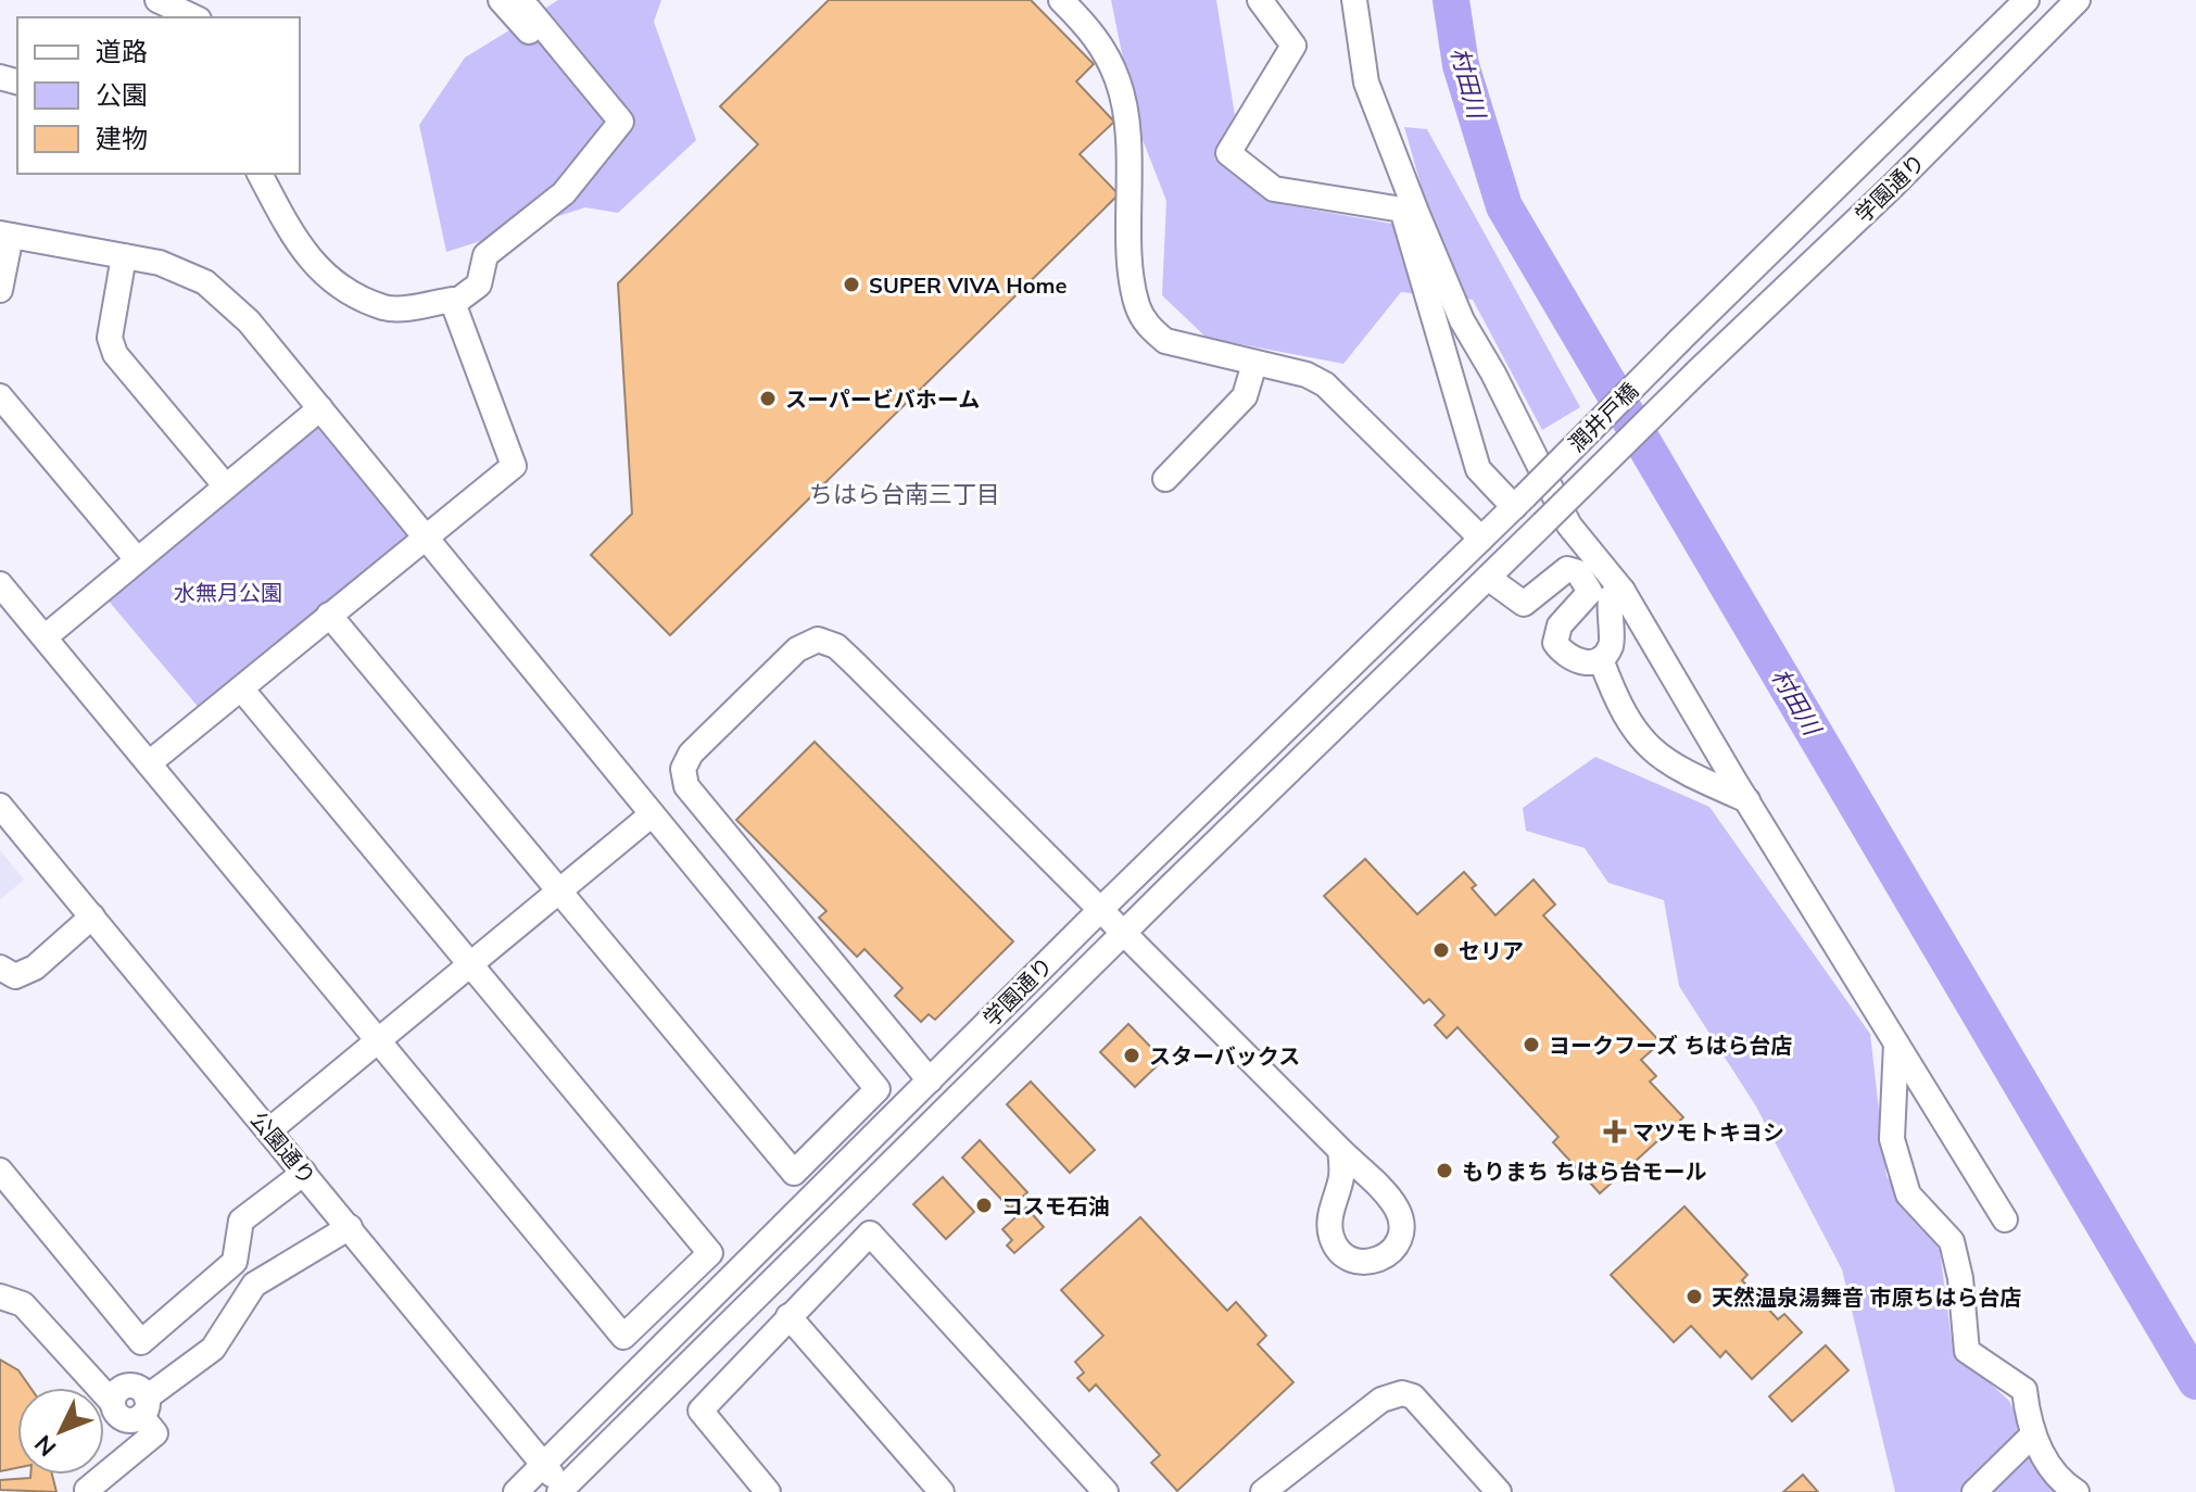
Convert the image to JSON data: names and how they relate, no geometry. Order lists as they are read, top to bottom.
{
  "streets": {
    "street": ["学園通り", "潤井戸橋", "公園通り"]
  },
  "crossings": [
    ["学園通り", "潤井戸橋"],
    ["学園通り", "公園通り"]
  ],
  "districts": ["ちはら台南三丁目"],
  "water": ["村田川"],
  "parks": ["水無月公園"],
  "places": {
    "other": [
      "SUPER VIVA Home",
      "スーパービバホーム",
      "セリア",
      "ヨークフーズ ちはら台店",
      "スターバックス",
      "もりまち ちはら台モール",
      "コスモ石油",
      "天然温泉湯舞音 市原ちはら台店"
    ],
    "health": ["マツモトキヨシ"]
  },
  "legend": ["道路", "公園", "建物"],
  "north": "bottom left"
}
